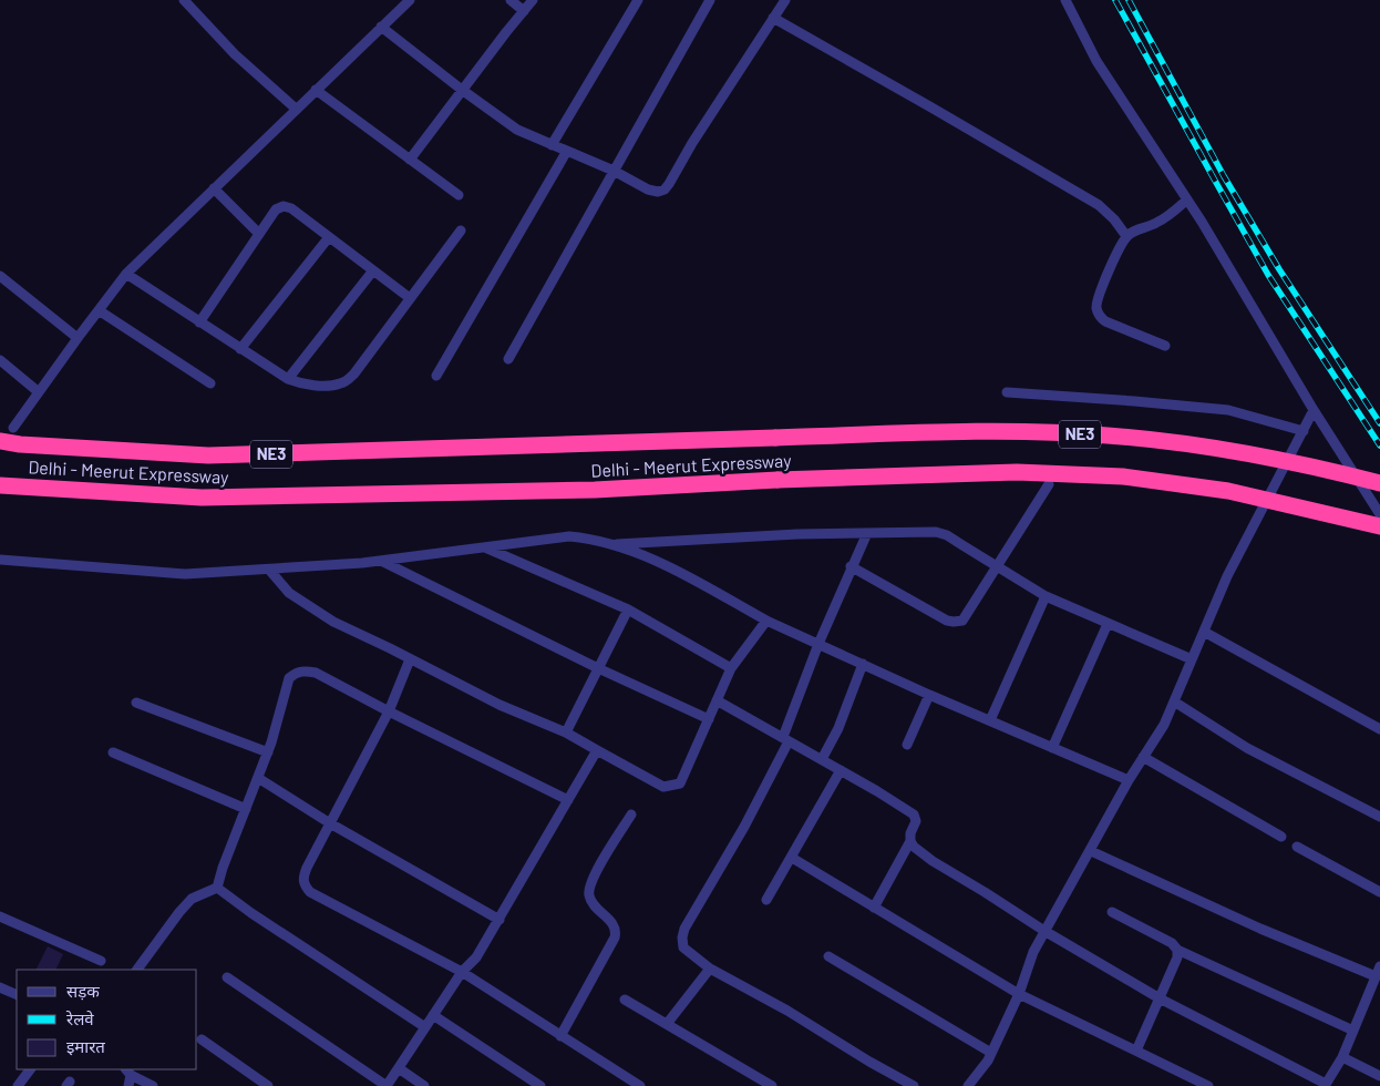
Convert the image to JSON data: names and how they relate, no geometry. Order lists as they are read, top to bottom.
{
  "streets": {
    "highway": ["NE3", "Delhi - Meerut Expressway"]
  },
  "legend": ["सड़क", "रेलवे", "इमारत"]
}
